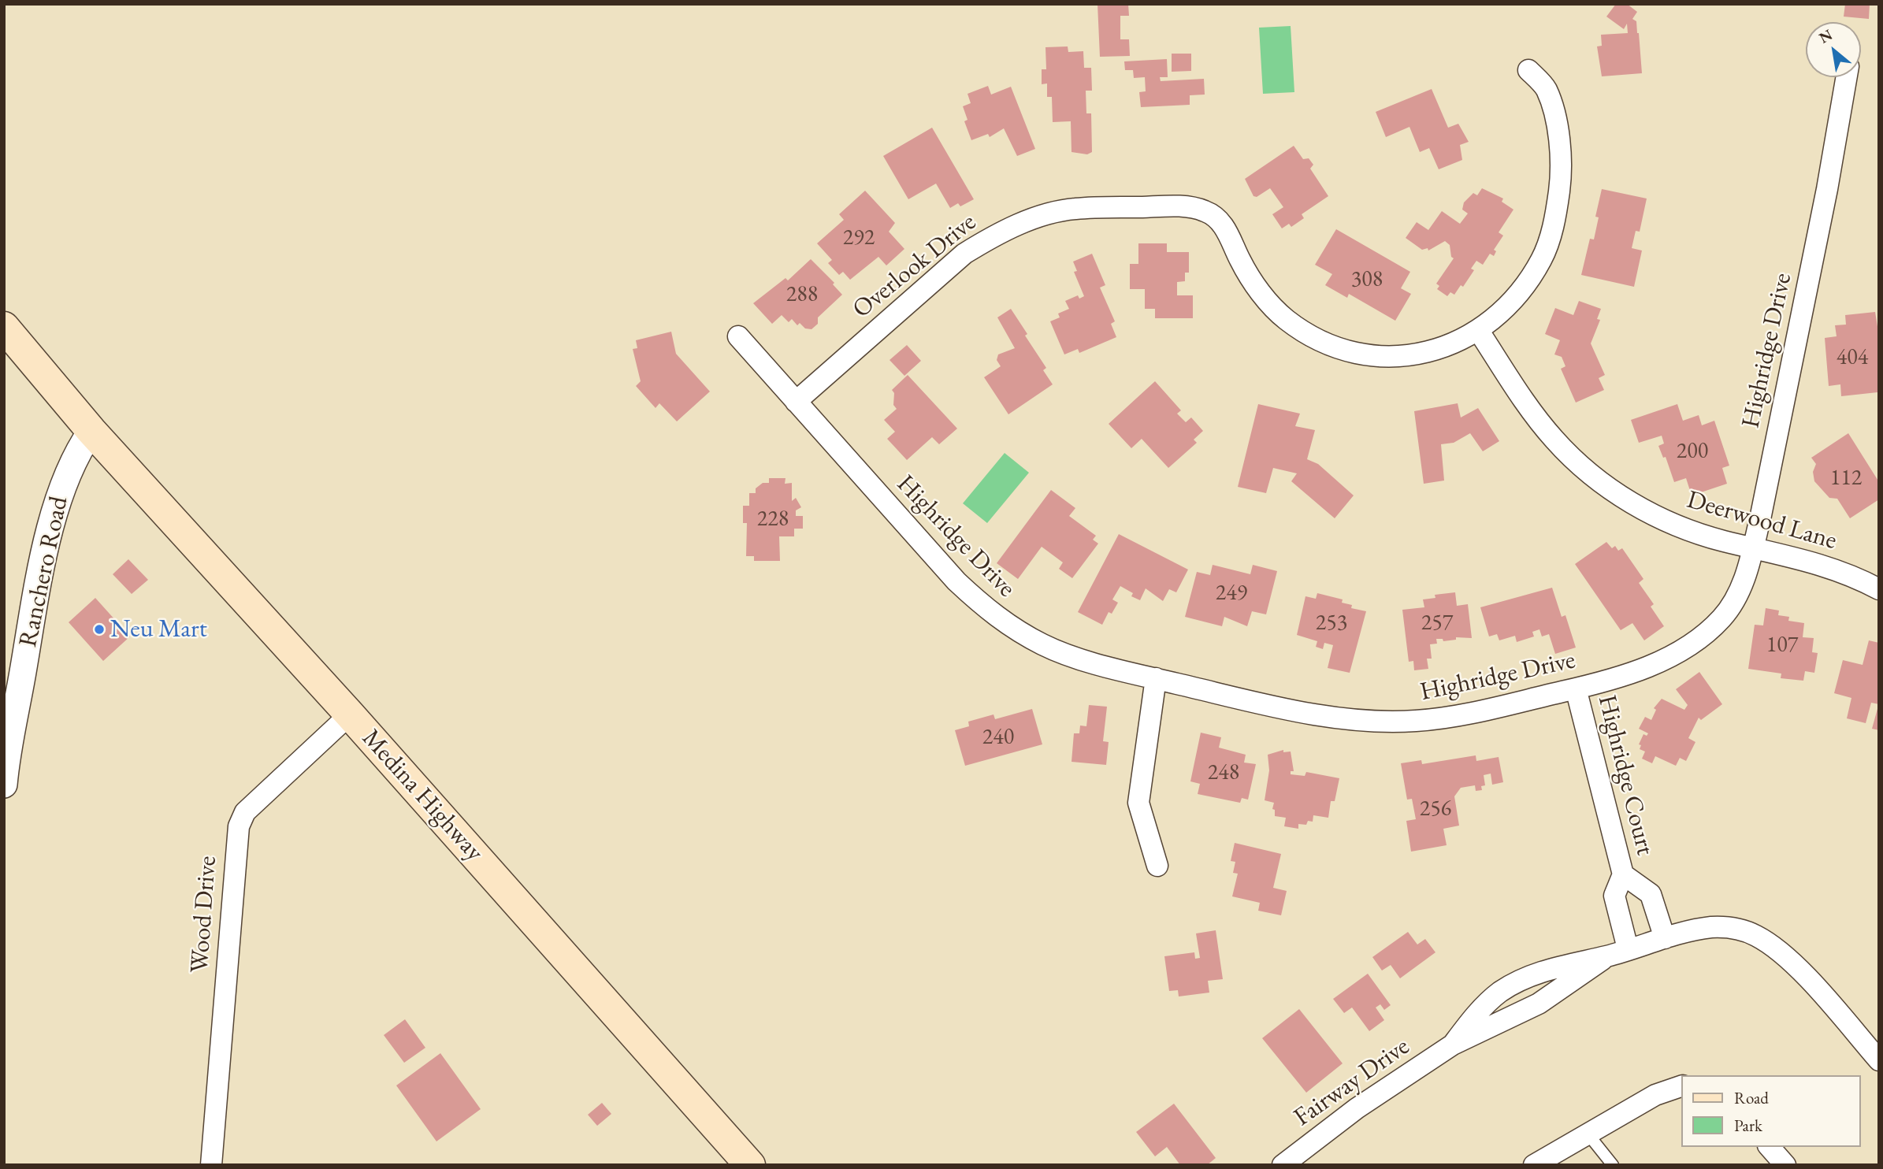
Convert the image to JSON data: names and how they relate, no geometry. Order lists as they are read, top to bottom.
{
  "streets": {
    "main road": ["Medina Highway"],
    "street": [
      "Overlook Drive",
      "Highridge Drive",
      "Deerwood Lane",
      "Ranchero Road",
      "Highridge Court",
      "Wood Drive",
      "Fairway Drive"
    ]
  },
  "crossings": [
    ["Overlook Drive", "Highridge Drive"],
    ["Overlook Drive", "Deerwood Lane"],
    ["Highridge Drive", "Deerwood Lane"],
    ["Highridge Drive", "Highridge Court"],
    ["Ranchero Road", "Medina Highway"],
    ["Highridge Court", "Fairway Drive"],
    ["Medina Highway", "Wood Drive"]
  ],
  "places": ["Neu Mart"],
  "house_numbers": [
    "292",
    "308",
    "288",
    "404",
    "200",
    "112",
    "228",
    "249",
    "253",
    "257",
    "107",
    "240",
    "248",
    "256"
  ],
  "legend": ["Road", "Park"],
  "north": "top left"
}
